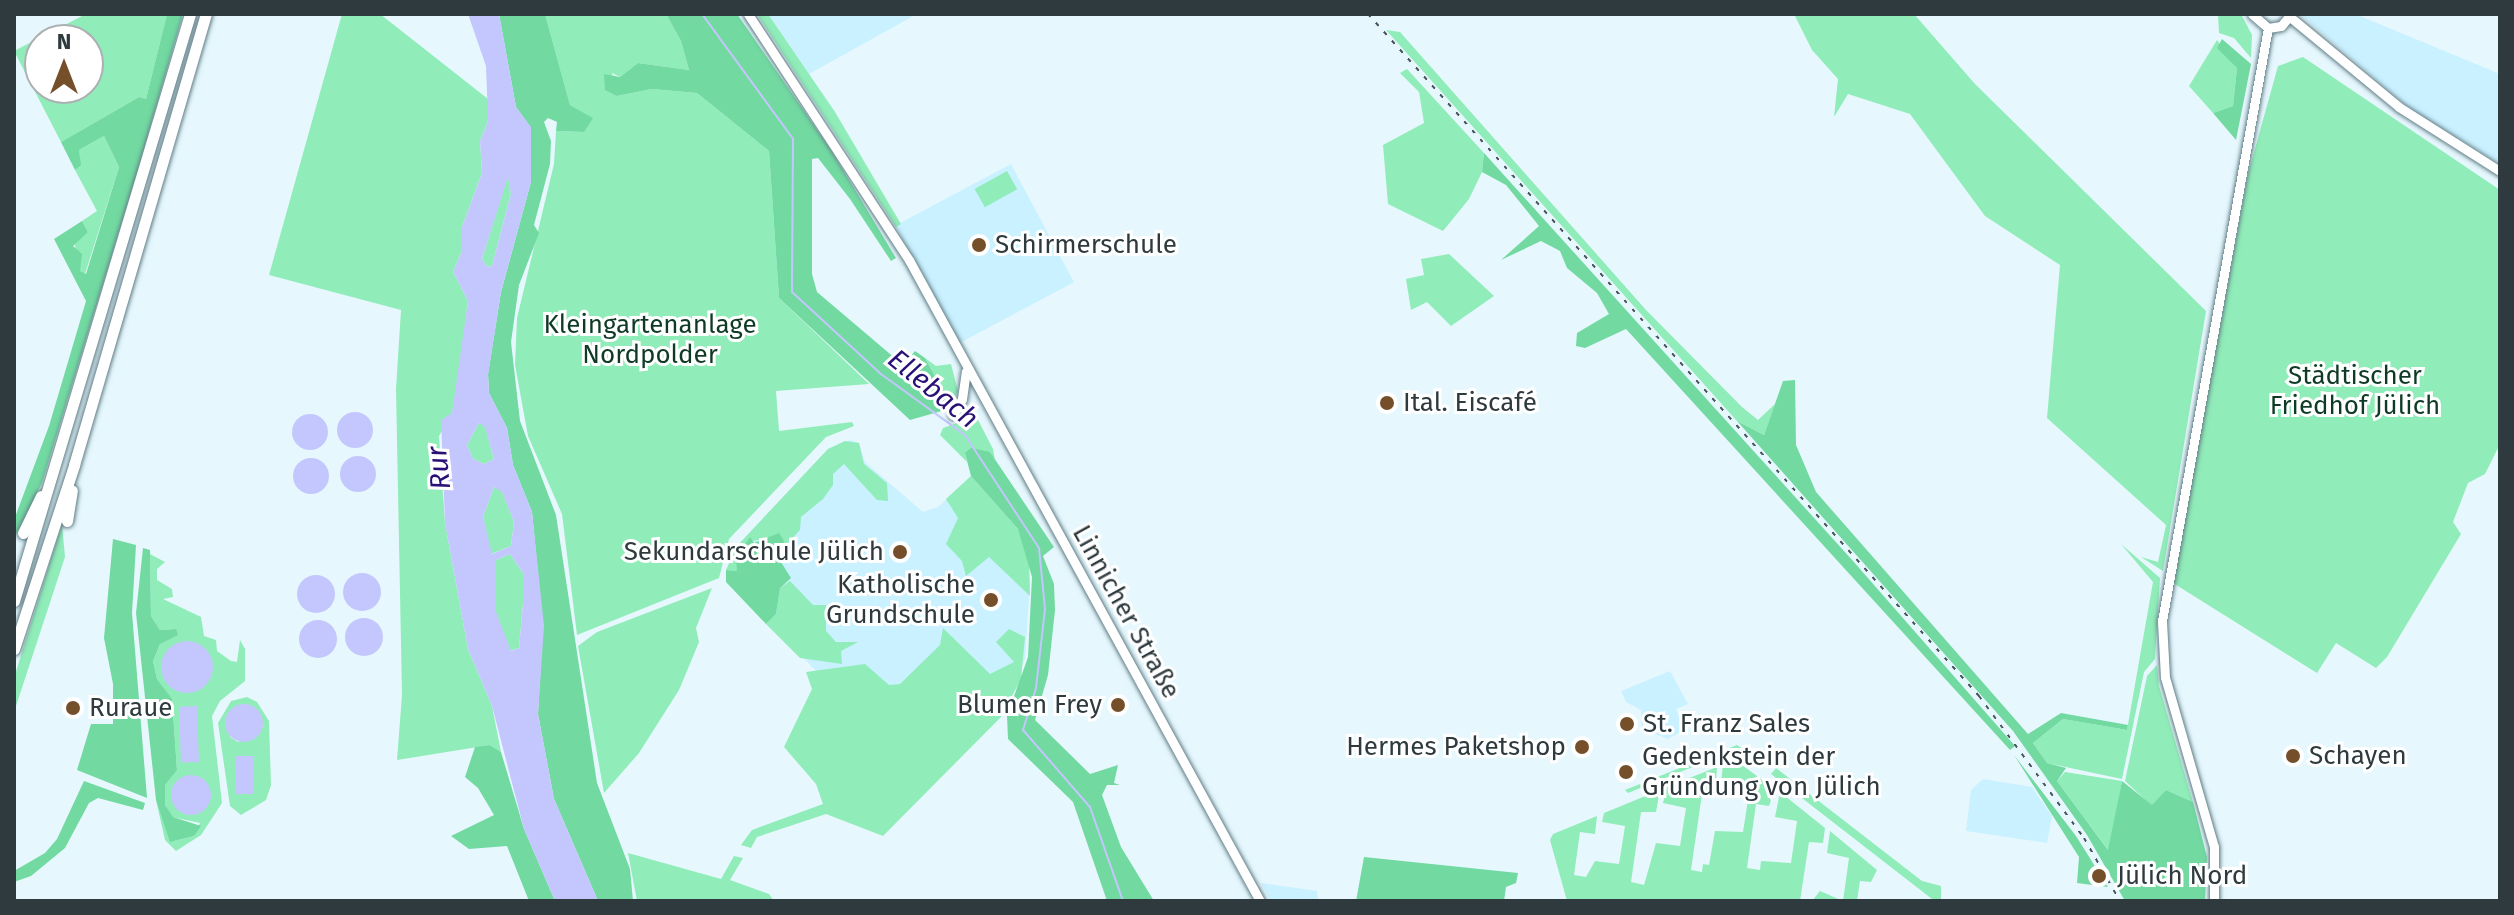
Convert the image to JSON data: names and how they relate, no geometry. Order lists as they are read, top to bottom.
{
  "streets": {
    "main road": ["Linnicher Straße"]
  },
  "water": ["Ellebach", "Rur"],
  "parks": ["Kleingartenanlage Nordpolder", "Städtischer Friedhof Jülich"],
  "places": [
    "Schirmerschule",
    "Ital. Eiscafé",
    "Sekundarschule Jülich",
    "Katholische Grundschule",
    "Blumen Frey",
    "Ruraue",
    "St. Franz Sales",
    "Hermes Paketshop",
    "Schayen",
    "Gedenkstein der Gründung von Jülich",
    "Jülich Nord"
  ],
  "north": "top"
}
